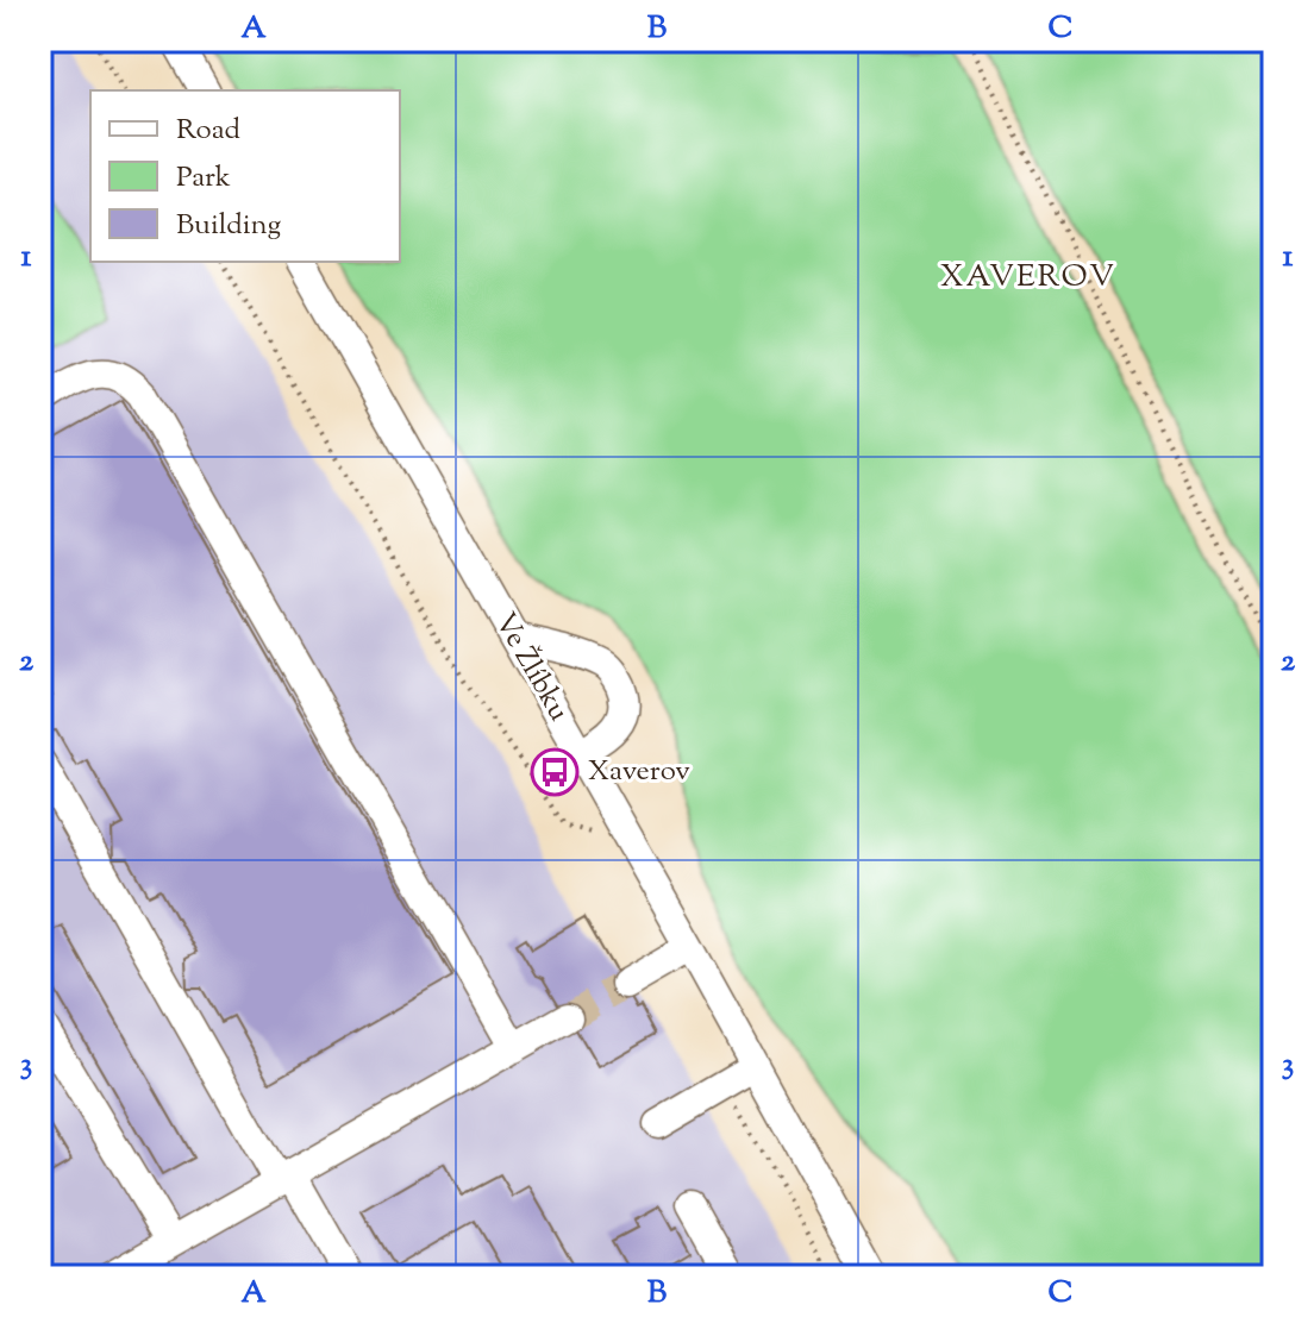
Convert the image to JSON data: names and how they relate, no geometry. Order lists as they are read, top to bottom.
{
  "streets": {
    "street": ["Ve Žlíbku"]
  },
  "districts": ["XAVEROV"],
  "places": {
    "bus stop": ["Xaverov"]
  },
  "legend": ["Road", "Park", "Building"],
  "grid": {
    "columns": ["A", "B", "C"],
    "rows": ["1", "2", "3"]
  }
}
